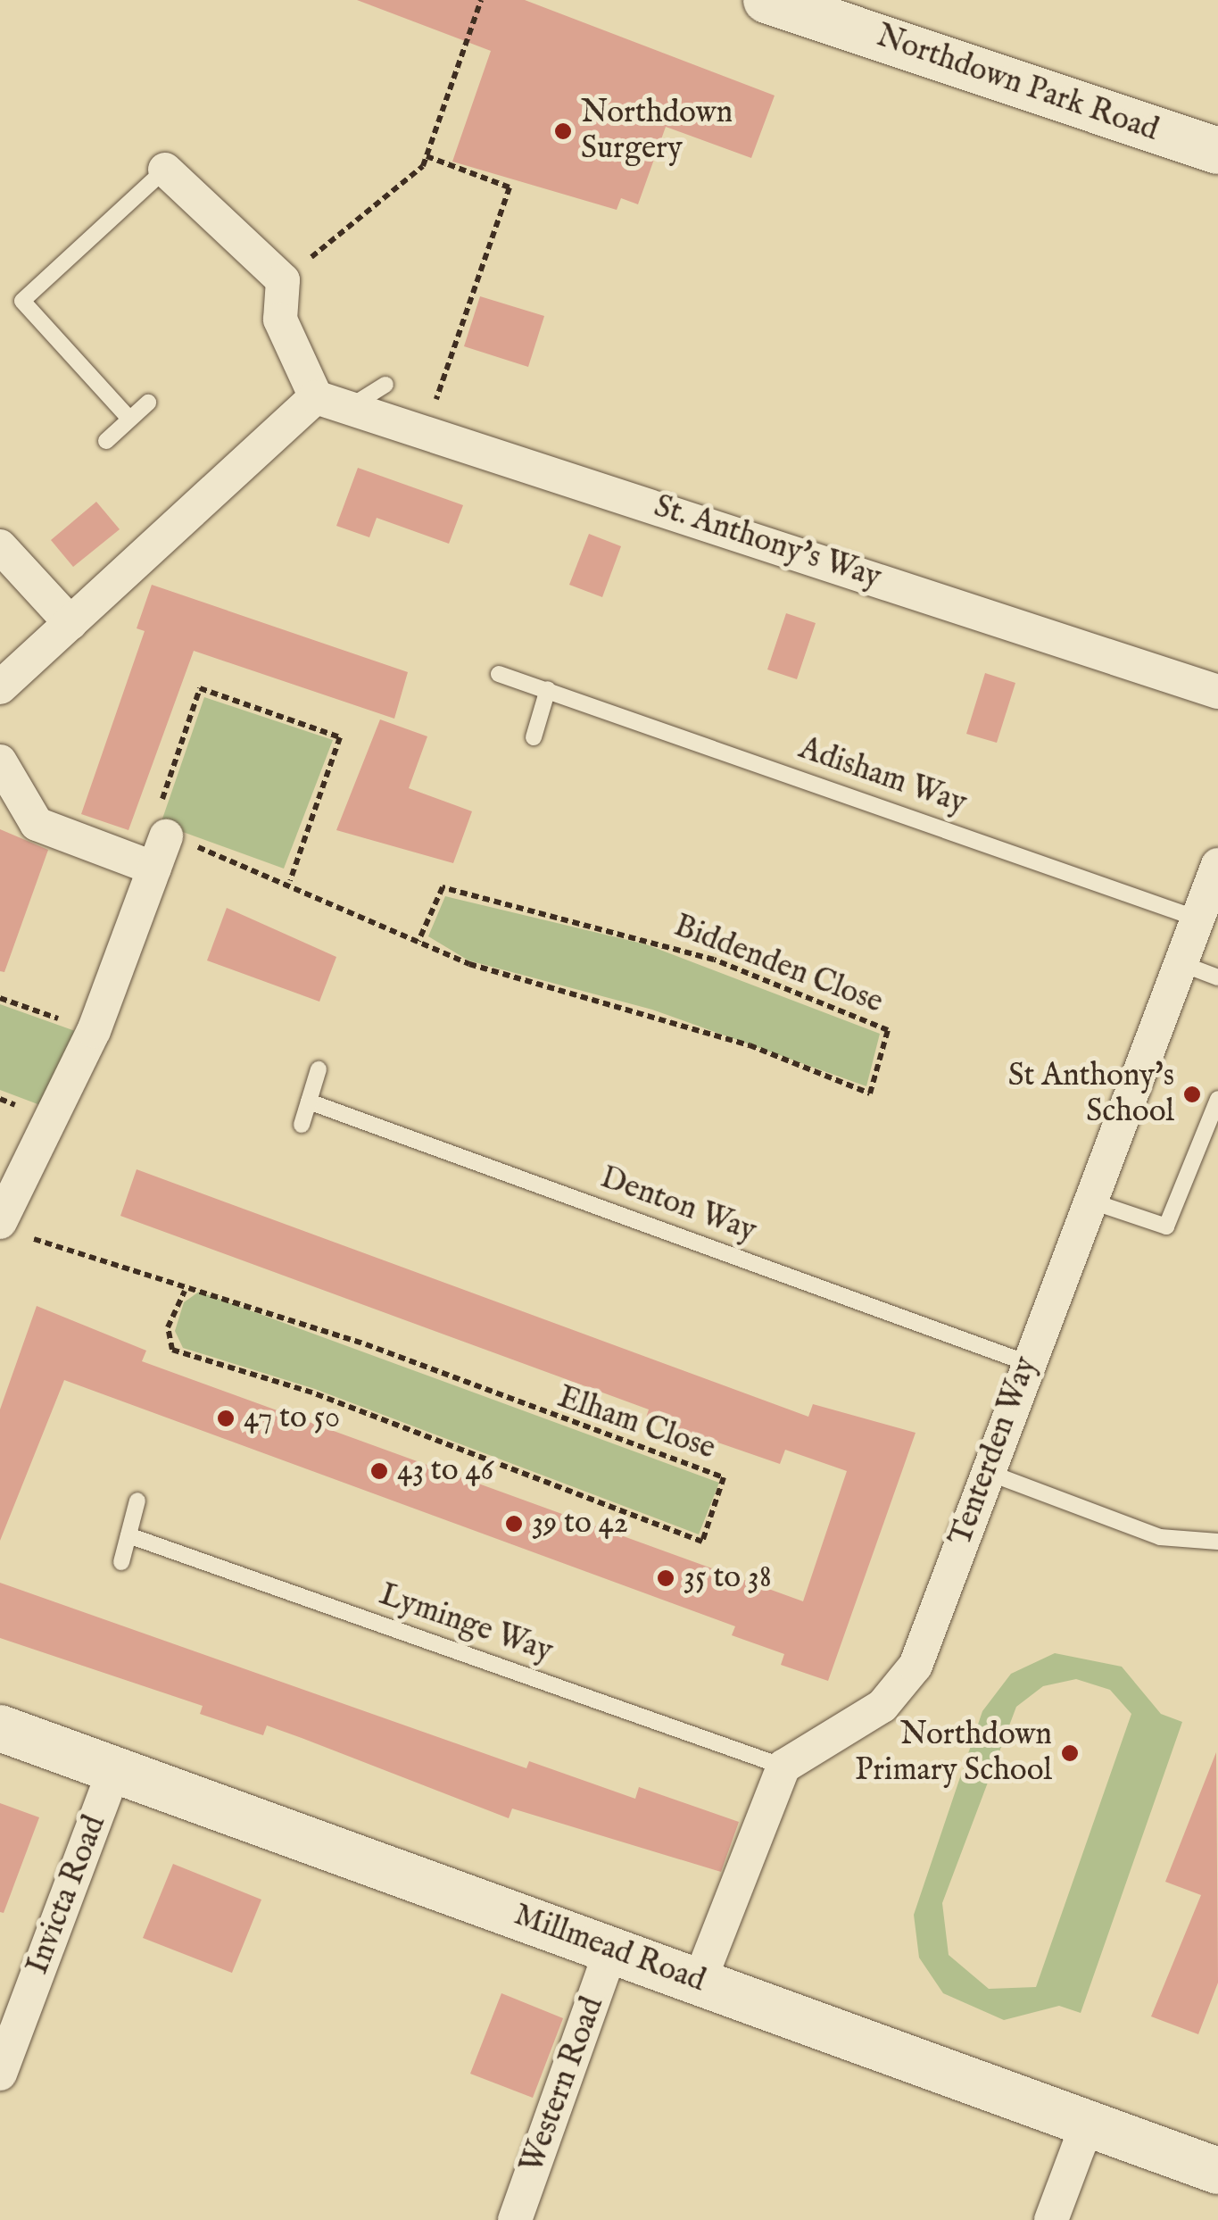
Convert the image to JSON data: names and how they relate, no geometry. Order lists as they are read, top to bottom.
{
  "streets": {
    "main road": ["Northdown Park Road", "Millmead Road"],
    "street": [
      "St. Anthony's Way",
      "Tenterden Way",
      "Invicta Road",
      "Western Road"
    ],
    "lane": ["Adisham Way", "Denton Way", "Lyminge Way"],
    "path": ["Biddenden Close", "Elham Close"]
  },
  "crossings": [
    ["Adisham Way", "Tenterden Way"],
    ["Denton Way", "Tenterden Way"],
    ["Tenterden Way", "Lyminge Way"],
    ["Invicta Road", "Millmead Road"],
    ["Millmead Road", "Western Road"]
  ],
  "places": [
    "Northdown Surgery",
    "St Anthony's School",
    "47 to 50",
    "43 to 46",
    "39 to 42",
    "35 to 38",
    "Northdown Primary School"
  ]
}
